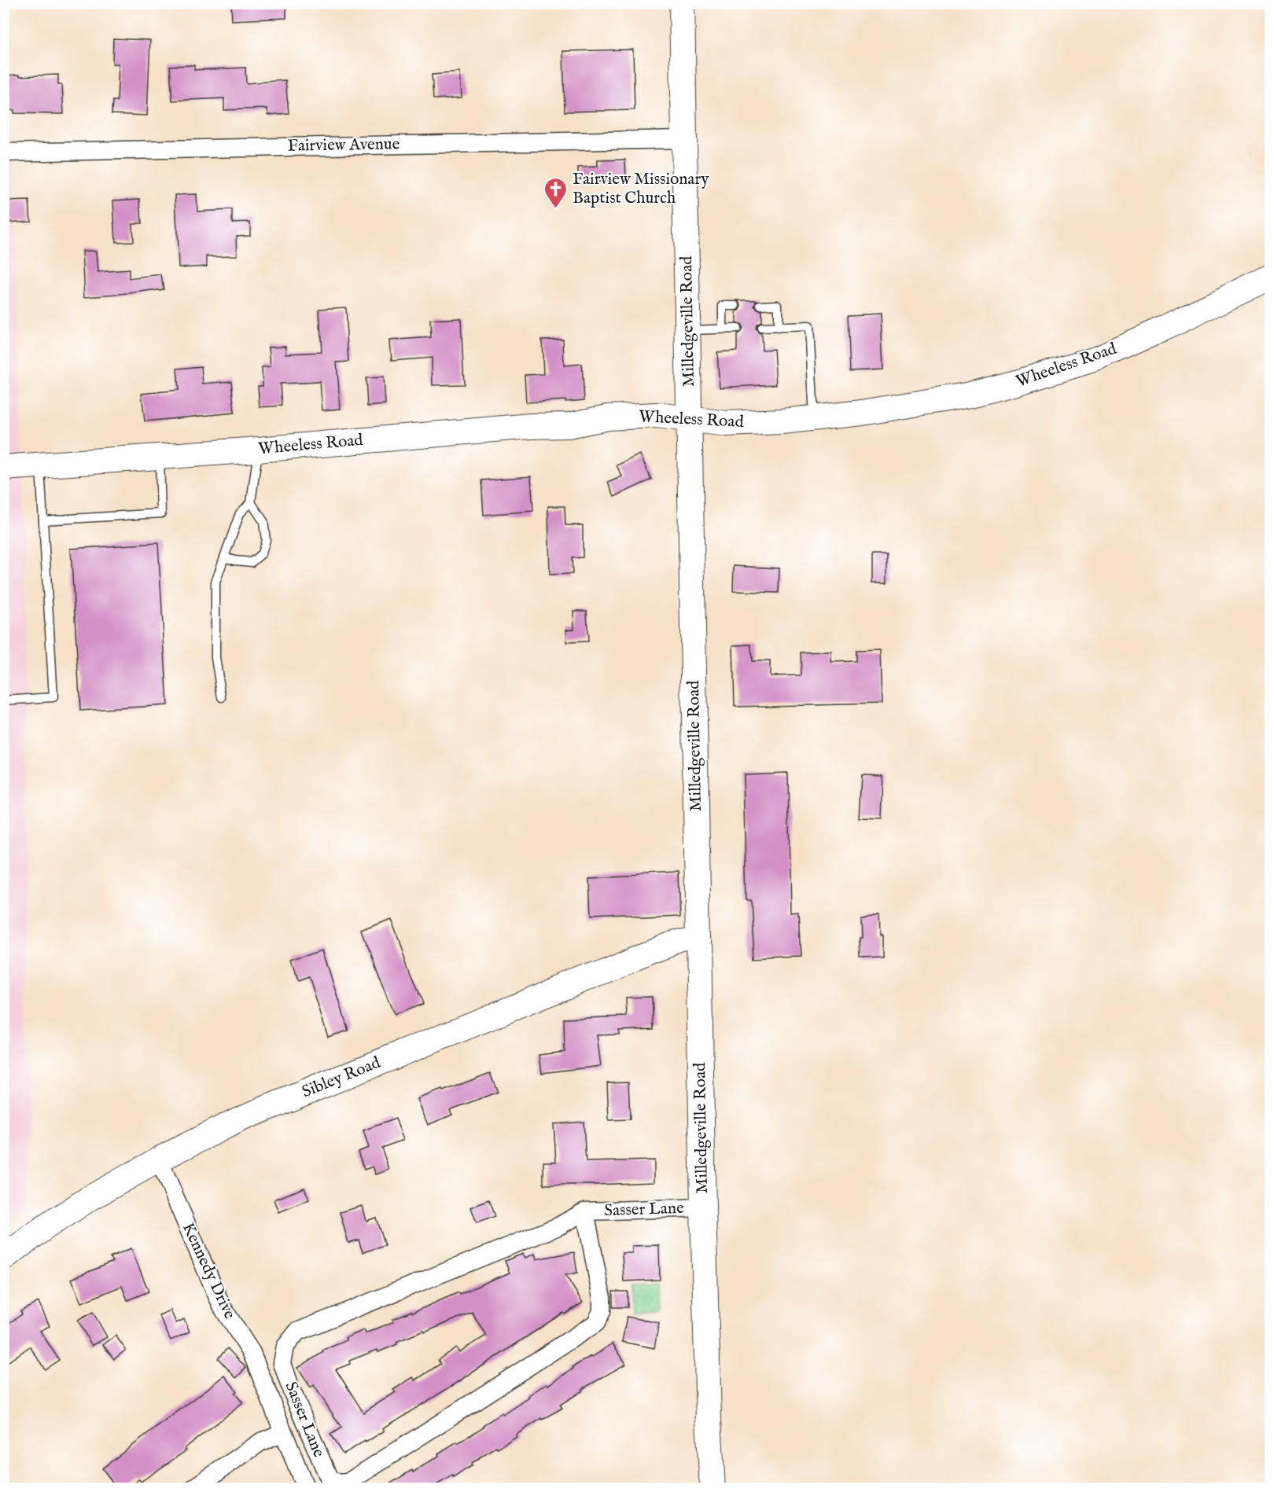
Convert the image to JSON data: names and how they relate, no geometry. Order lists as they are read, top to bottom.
{
  "streets": {
    "street": [
      "Fairview Avenue",
      "Milledgeville Road",
      "Wheeless Road",
      "Sibley Road",
      "Sasser Lane",
      "Kennedy Drive"
    ]
  },
  "crossings": [
    ["Fairview Avenue", "Milledgeville Road"],
    ["Milledgeville Road", "Wheeless Road"],
    ["Milledgeville Road", "Sibley Road"],
    ["Milledgeville Road", "Sasser Lane"],
    ["Sibley Road", "Kennedy Drive"]
  ],
  "places": {
    "church": ["Fairview Missionary Baptist Church"]
  }
}
